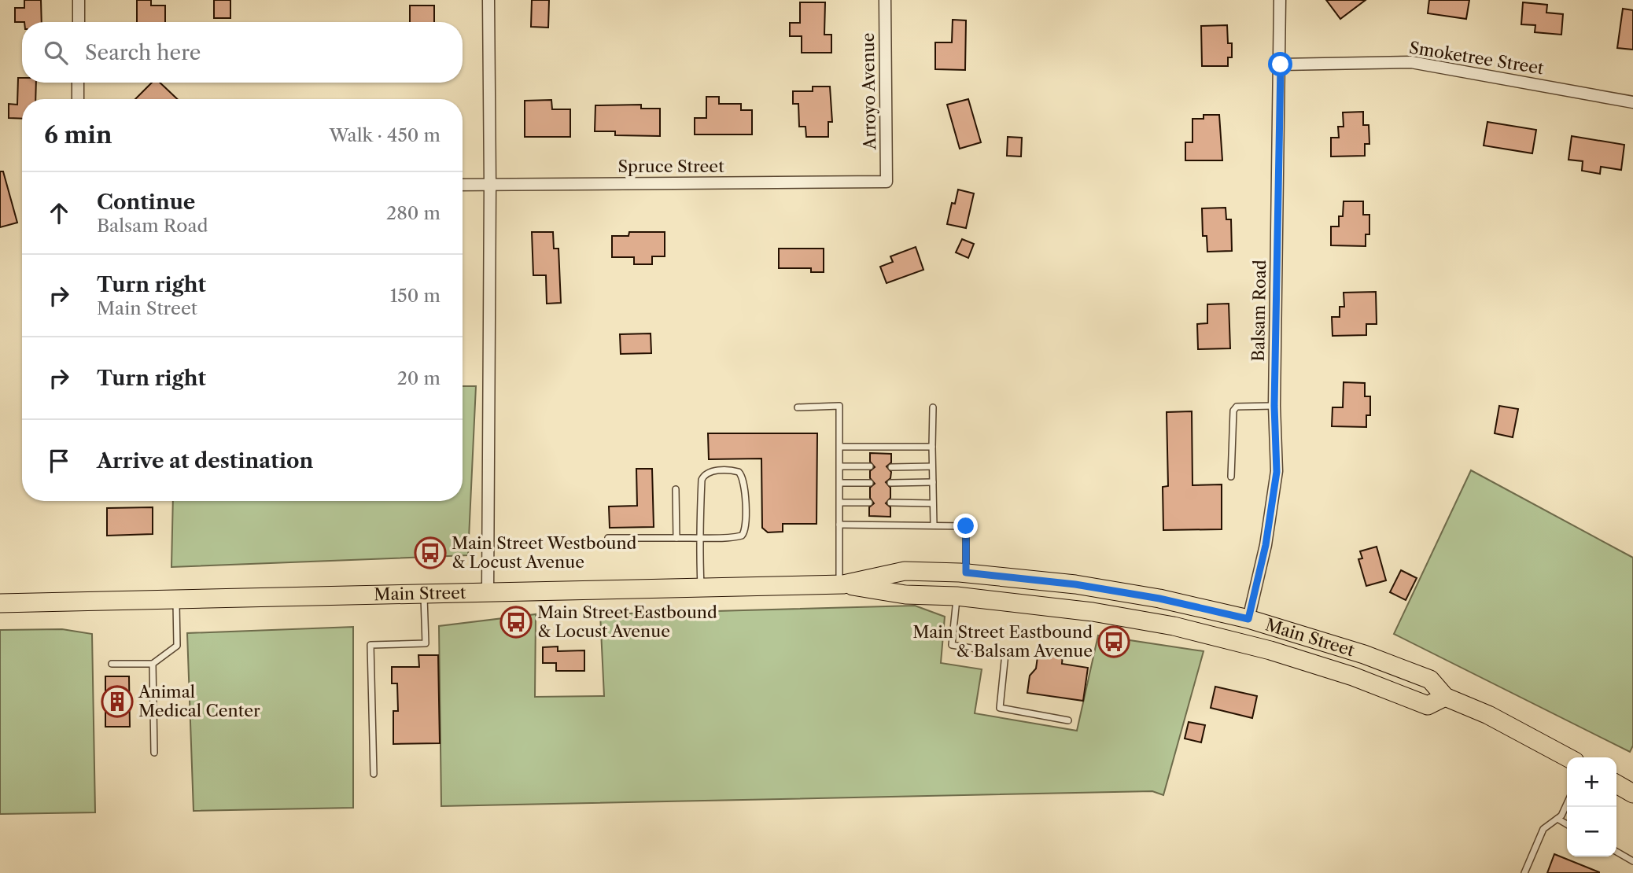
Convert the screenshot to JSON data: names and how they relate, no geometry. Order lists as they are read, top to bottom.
{
  "streets": {
    "main road": ["Main Street"],
    "street": [
      "Smoketree Street",
      "Arroyo Avenue",
      "Spruce Street",
      "Balsam Road"
    ]
  },
  "crossings": [
    ["Smoketree Street", "Balsam Road"],
    ["Arroyo Avenue", "Spruce Street"],
    ["Balsam Road", "Main Street"]
  ],
  "places": {
    "bus stop": ["Main Street Westbound & Locust Avenue", "Main Street Eastbound & Locust Avenue", "Main Street Eastbound & Balsam Avenue"],
    "building": ["Animal Medical Center"]
  },
  "page": {
    "search": "Search here",
    "heading": ["6 min", "Walk · 450 m"],
    "list": [
      ["Continue", "Balsam Road", "280 m"],
      ["Turn right", "Main Street", "150 m"],
      ["Turn right", "20 m"],
      "Arrive at destination"
    ],
    "map_buttons": ["+", "−"]
  }
}
